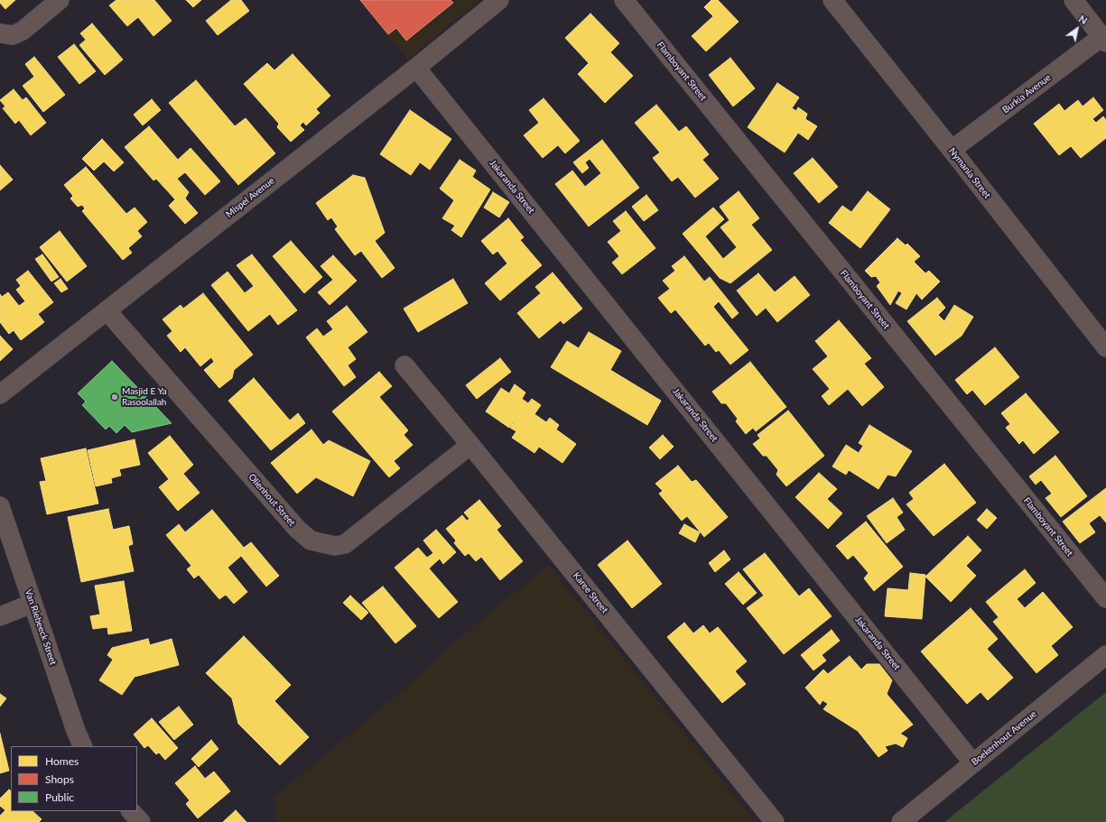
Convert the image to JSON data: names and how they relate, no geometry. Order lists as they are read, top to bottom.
{
  "streets": {
    "street": [
      "Flamboyant Street",
      "Burkia Avenue",
      "Nymania Street",
      "Jakaranda Street",
      "Mispel Avenue",
      "Olienhout Street",
      "Karee Street",
      "Van Riebeeck Street",
      "Boekenhout Avenue"
    ]
  },
  "crossings": [
    ["Burkia Avenue", "Nymania Street"],
    ["Jakaranda Street", "Mispel Avenue"],
    ["Jakaranda Street", "Boekenhout Avenue"],
    ["Mispel Avenue", "Olienhout Street"],
    ["Olienhout Street", "Karee Street"]
  ],
  "places": ["Masjid E Ya Rasoolallah"],
  "legend": ["Homes", "Shops", "Public"],
  "north": "top right"
}
